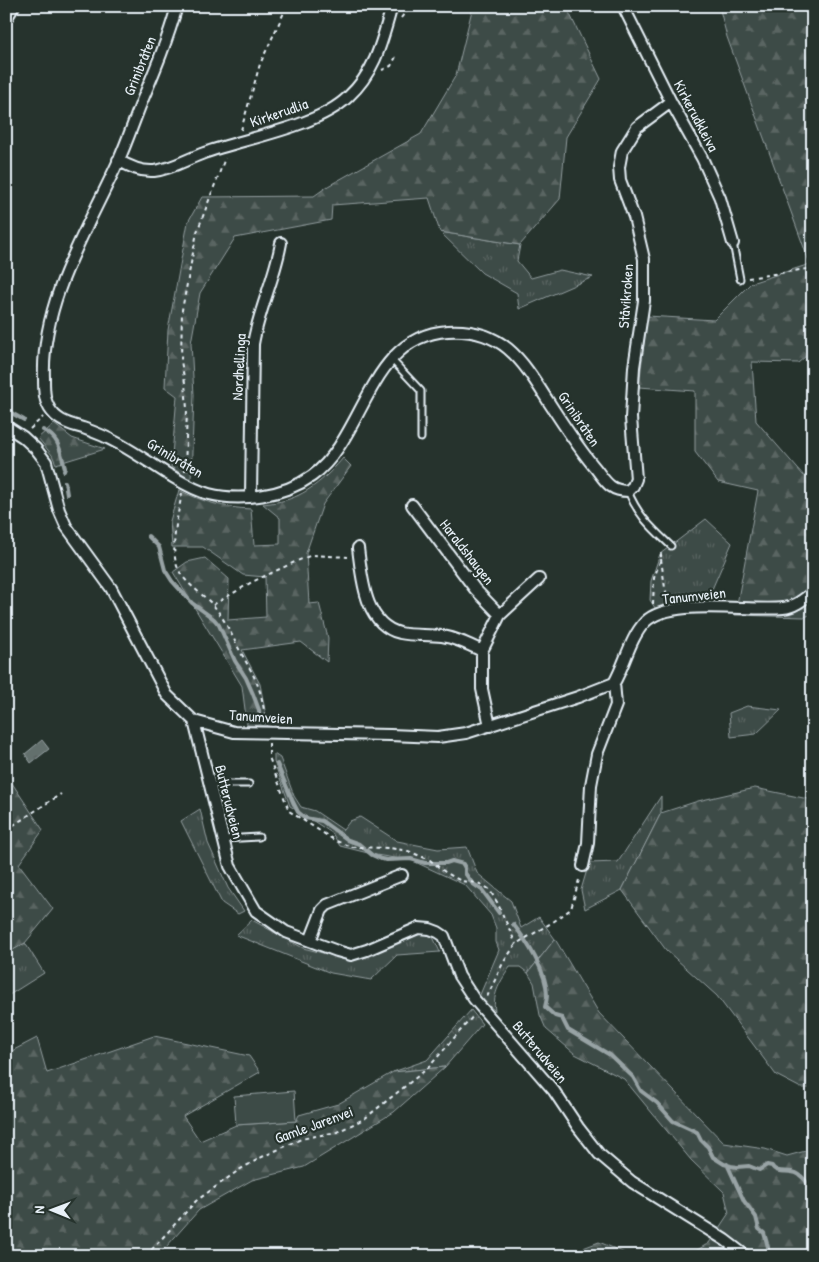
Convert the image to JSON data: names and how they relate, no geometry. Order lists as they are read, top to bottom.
{
  "streets": {
    "street": [
      "Grinibråten",
      "Kirkerudlia",
      "Kirkerudkleiva",
      "Ståvikroken",
      "Nordhellinga",
      "Haraldshaugen",
      "Tanumveien",
      "Butterudveien"
    ],
    "path": ["Gamle Jarenvei"]
  },
  "crossings": [
    ["Grinibråten", "Kirkerudlia"],
    ["Grinibråten", "Ståvikroken"],
    ["Grinibråten", "Nordhellinga"],
    ["Kirkerudkleiva", "Ståvikroken"],
    ["Tanumveien", "Butterudveien"],
    ["Tanumveien", "Gamle Jarenvei"],
    ["Butterudveien", "Gamle Jarenvei"]
  ],
  "north": "left"
}
